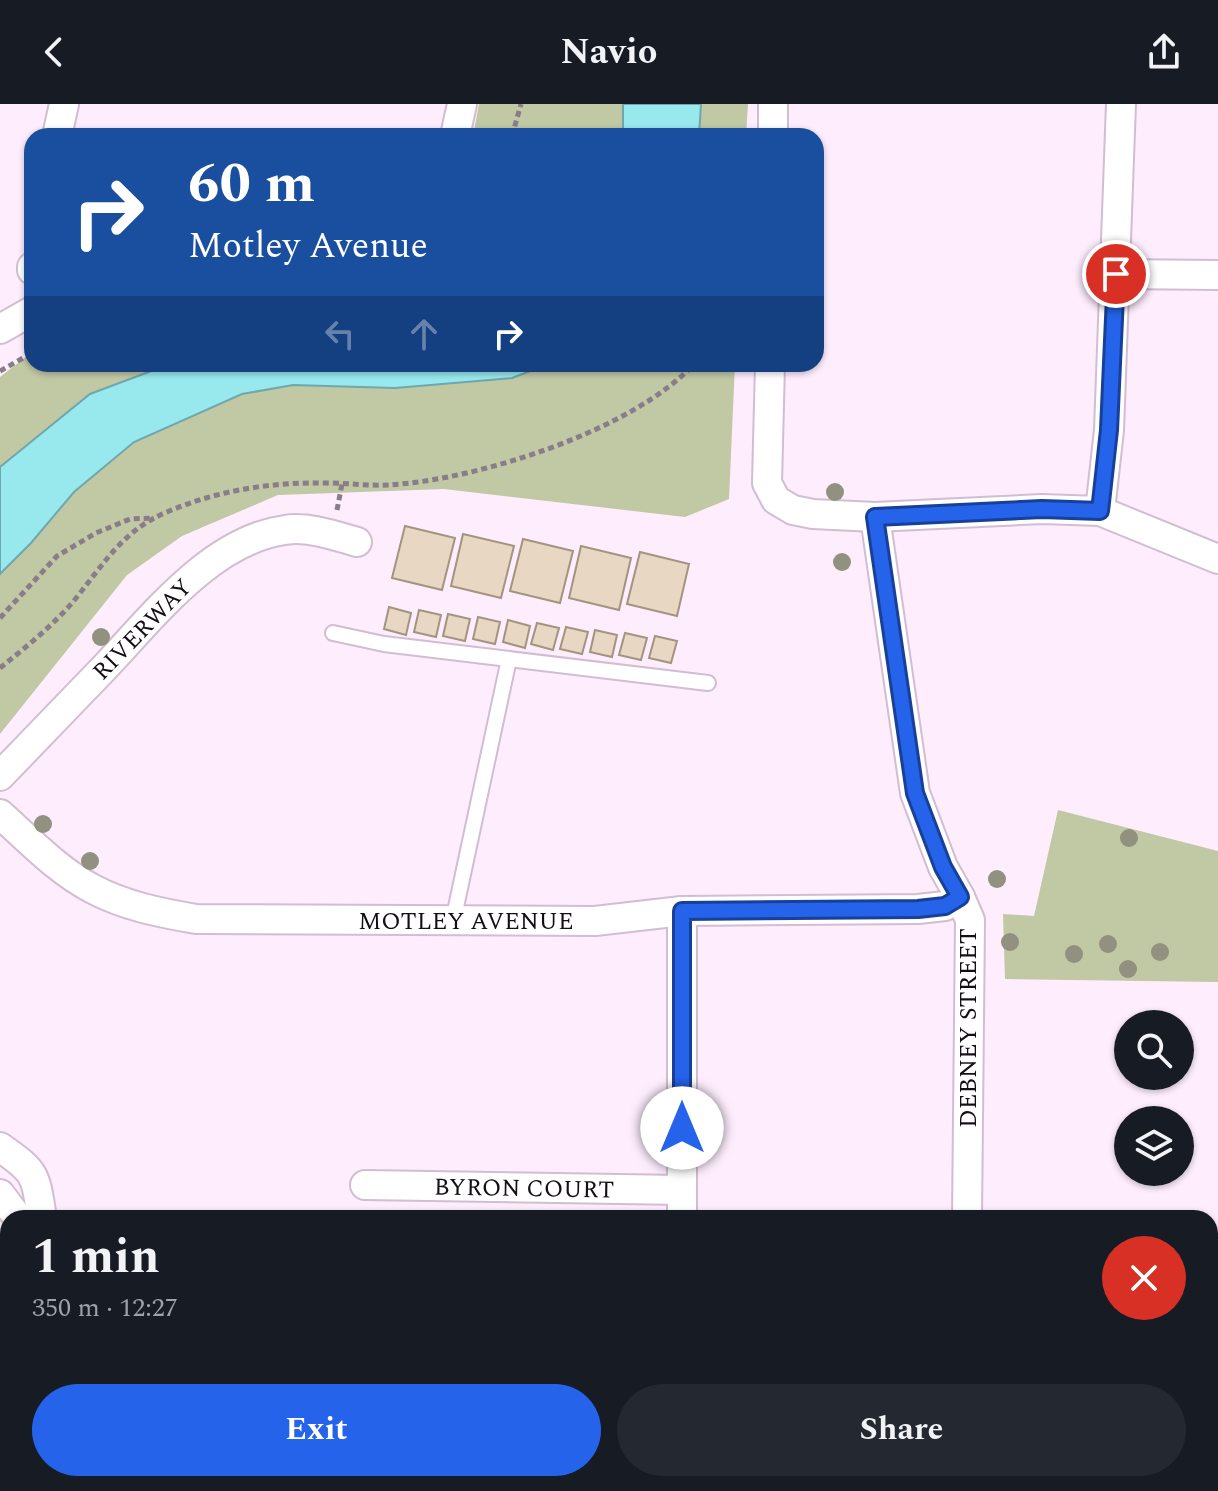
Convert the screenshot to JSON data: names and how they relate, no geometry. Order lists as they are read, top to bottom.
{
  "streets": {
    "street": [
      "RIVERWAY",
      "MOTLEY AVENUE",
      "DEBNEY STREET",
      "BYRON COURT"
    ]
  },
  "crossings": [
    ["MOTLEY AVENUE", "DEBNEY STREET"]
  ],
  "page": {
    "header": "Navio",
    "turn": ["60 m", "Motley Avenue"],
    "heading": ["1 min", "350 m · 12:27"],
    "buttons": ["Exit", "Share"]
  }
}
